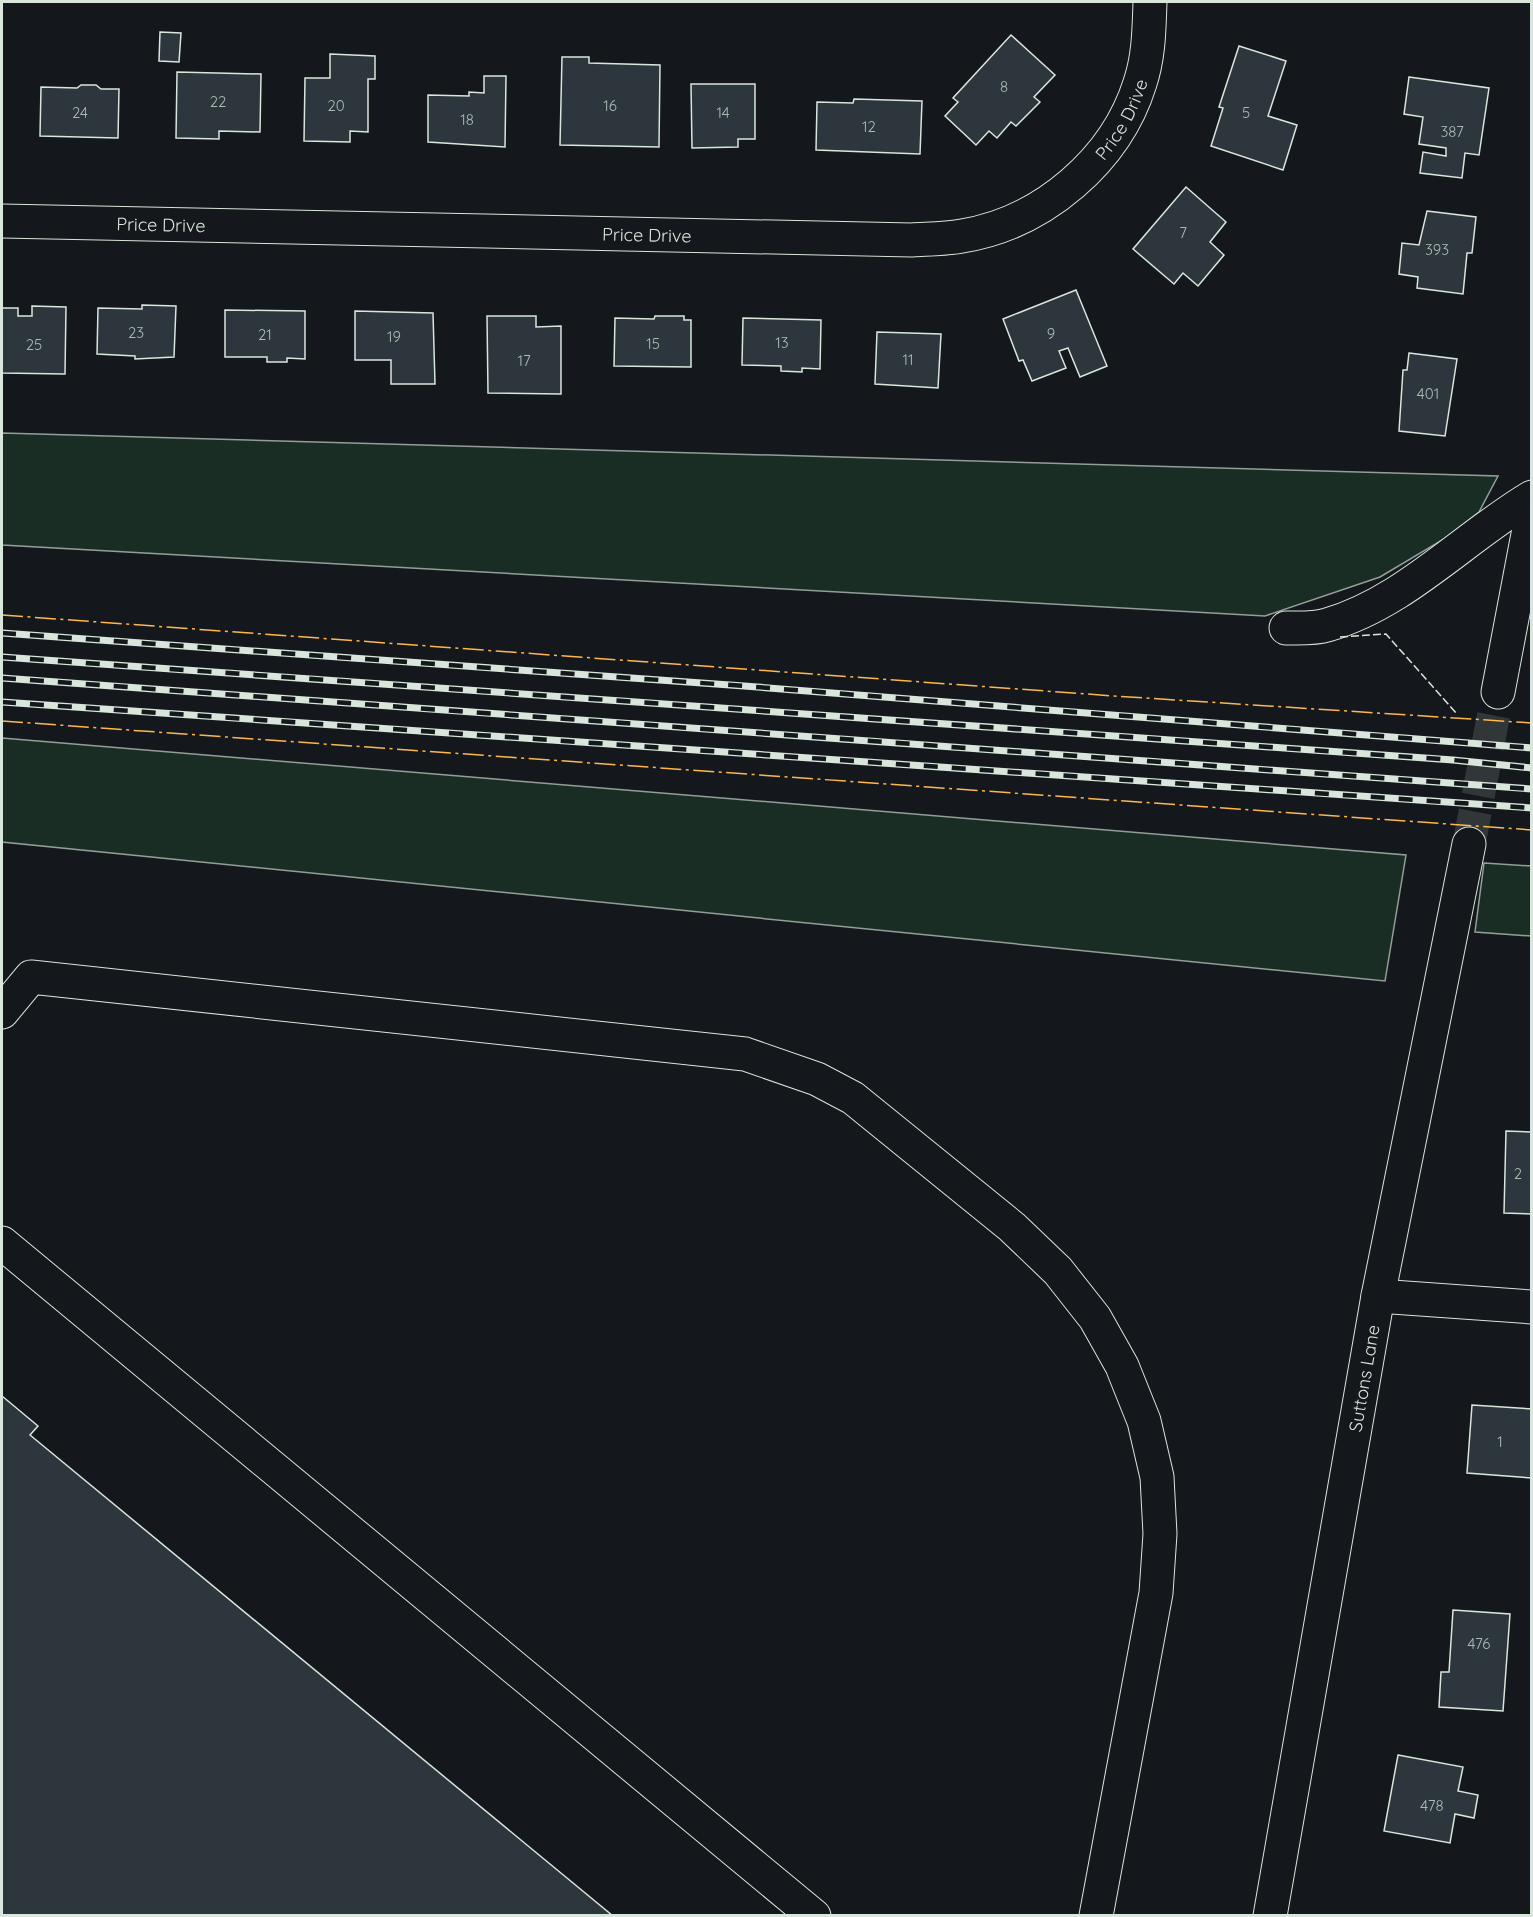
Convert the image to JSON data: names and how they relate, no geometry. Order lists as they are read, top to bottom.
{
  "streets": {
    "street": ["Price Drive", "Suttons Lane"]
  },
  "house_numbers": [
    "8",
    "22",
    "20",
    "16",
    "24",
    "14",
    "5",
    "18",
    "12",
    "387",
    "7",
    "393",
    "23",
    "9",
    "21",
    "19",
    "13",
    "15",
    "25",
    "11",
    "17",
    "401",
    "2",
    "1",
    "476",
    "478"
  ]
}
